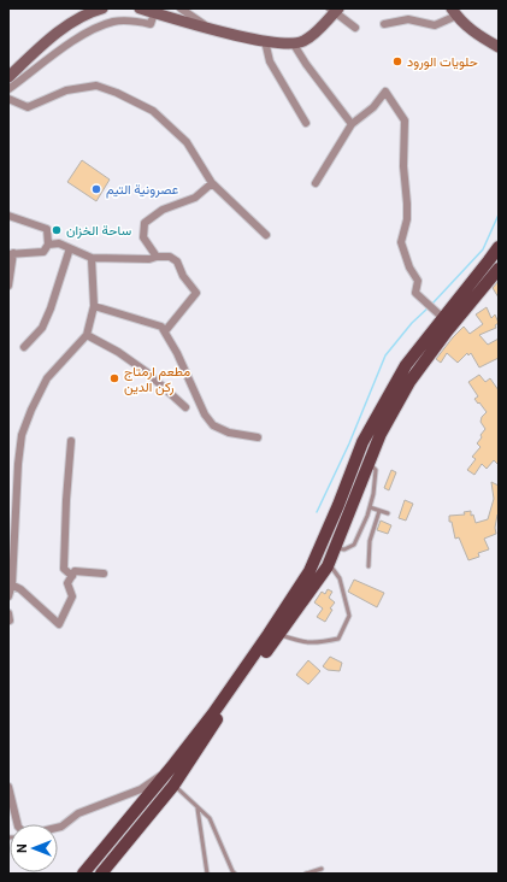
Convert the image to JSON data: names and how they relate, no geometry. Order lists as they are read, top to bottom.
{
  "places": [
    "حلويات الورود",
    "عصرونية التيم",
    "ساحة الخزان",
    "مطعم ارمتاج ركن الدين"
  ],
  "north": "left"
}
